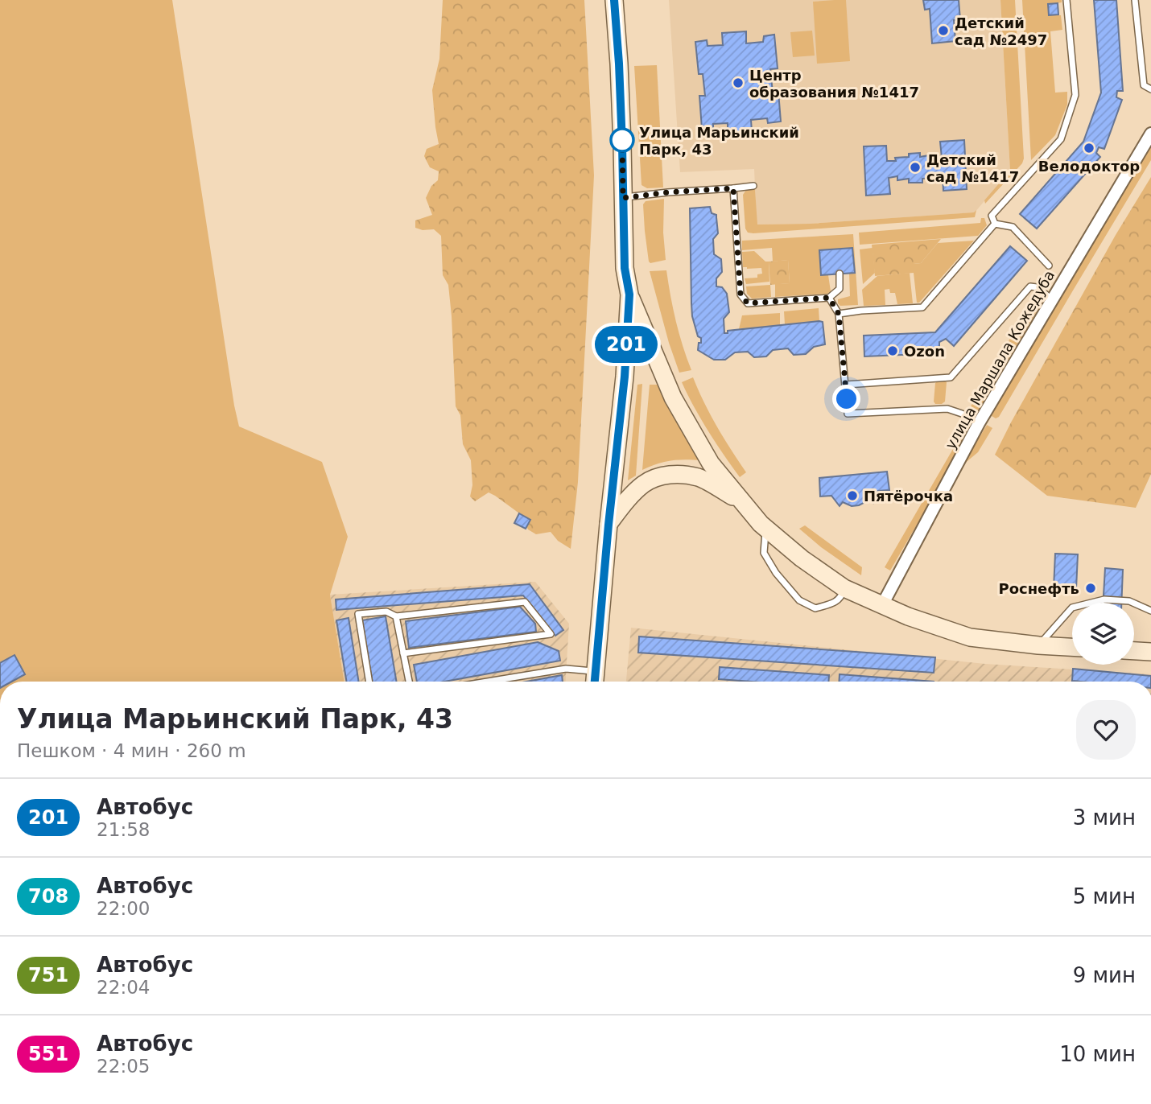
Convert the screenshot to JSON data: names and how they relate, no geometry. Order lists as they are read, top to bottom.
{
  "streets": {
    "street": ["улица Маршала Кожедуба"]
  },
  "places": [
    "Детский сад №2497",
    "Центр образования №1417",
    "Улица Марьинский Парк, 43",
    "Велодоктор",
    "Детский сад №1417",
    "Ozon",
    "Пятёрочка",
    "Роснефть"
  ],
  "lines": ["bus line 201"],
  "page": {
    "on_map": "201",
    "heading": ["Улица Марьинский Парк, 43", "Пешком · 4 мин · 260 m"],
    "list": [
      {
        "mark": "201",
        "name": "Автобус",
        "note": "21:58",
        "value": "3 мин"
      },
      {
        "mark": "708",
        "name": "Автобус",
        "note": "22:00",
        "value": "5 мин"
      },
      {
        "mark": "751",
        "name": "Автобус",
        "note": "22:04",
        "value": "9 мин"
      },
      {
        "mark": "551",
        "name": "Автобус",
        "note": "22:05",
        "value": "10 мин"
      }
    ]
  }
}
